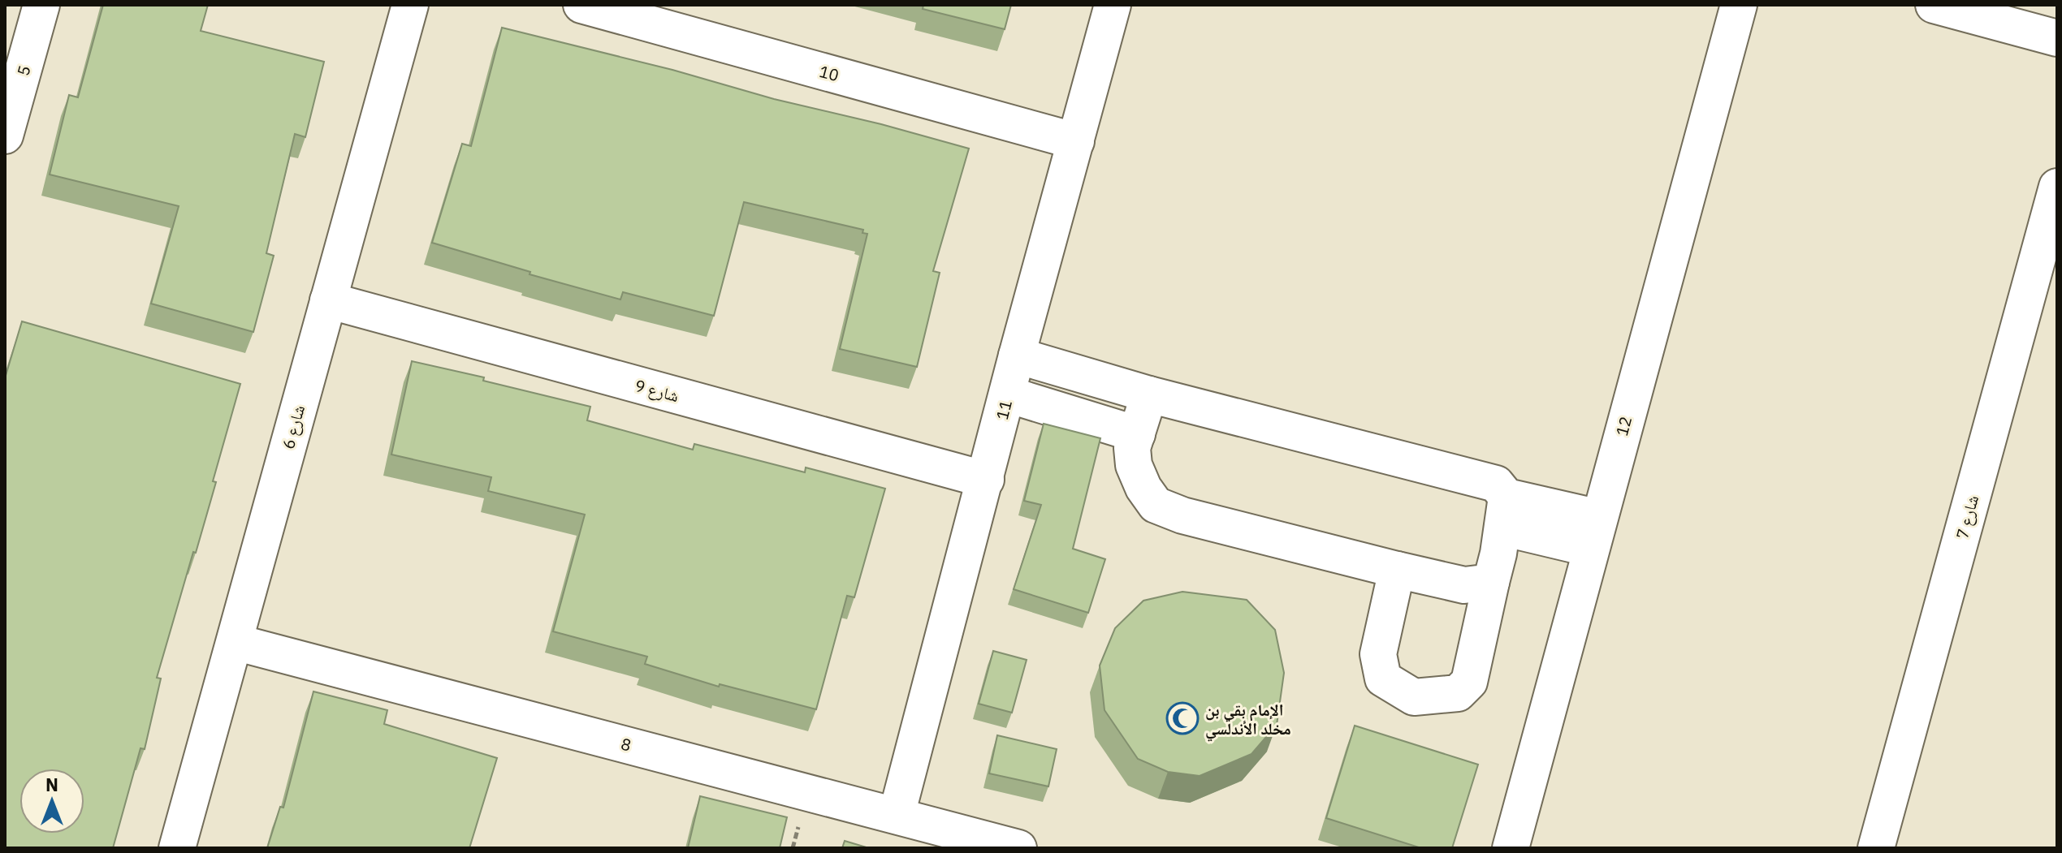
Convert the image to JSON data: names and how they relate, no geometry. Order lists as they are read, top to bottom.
{
  "streets": {
    "street": [
      "5",
      "10",
      "شارع 9",
      "11",
      "12",
      "شارع 6",
      "شارع 7",
      "8"
    ]
  },
  "crossings": [
    ["10", "11"],
    ["شارع 9", "11"],
    ["شارع 9", "شارع 6"],
    ["11", "8"],
    ["شارع 6", "8"]
  ],
  "places": {
    "mosque": ["الإمام بقي بن مخلد الأندلسي"]
  },
  "north": "top"
}
